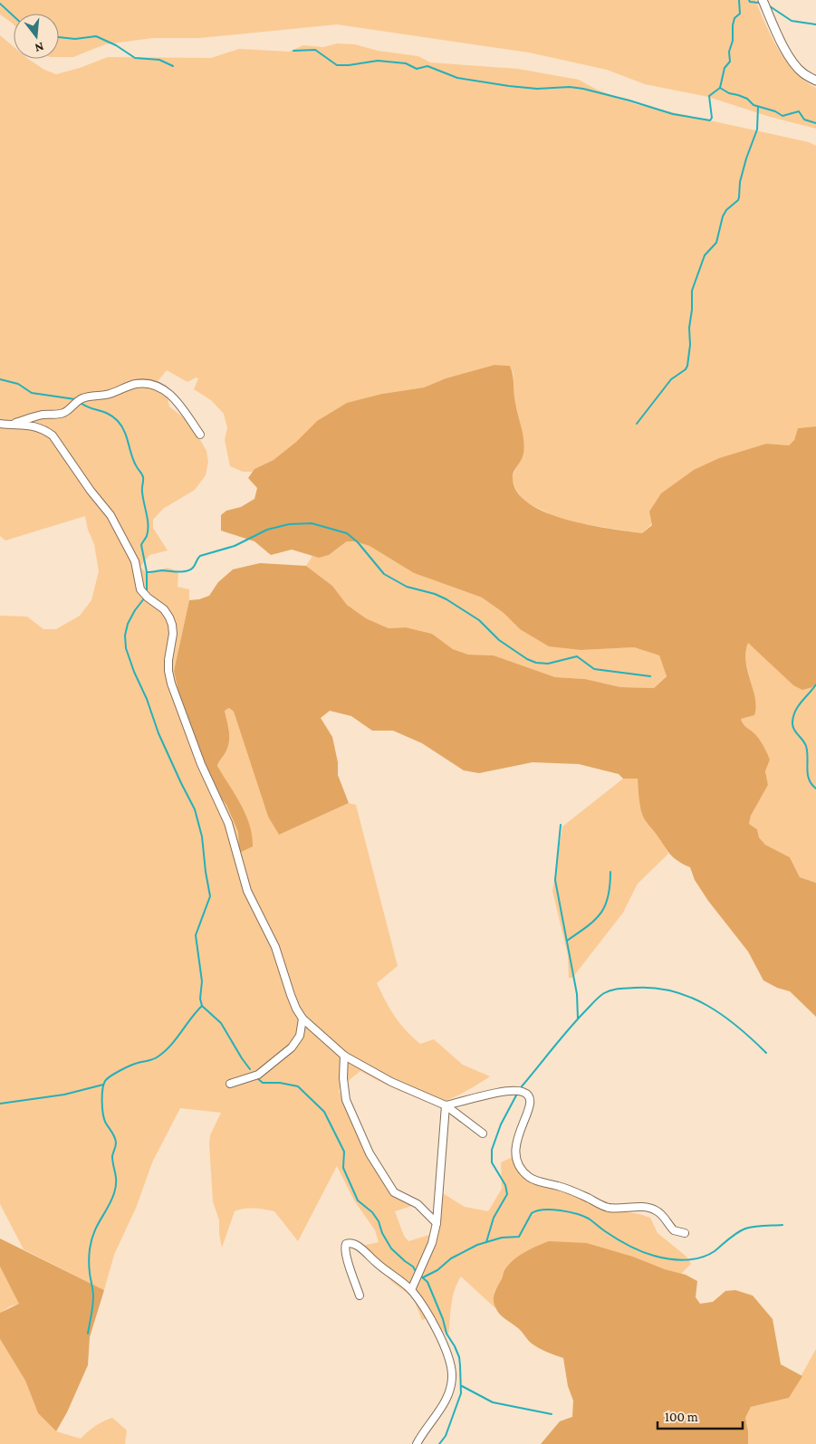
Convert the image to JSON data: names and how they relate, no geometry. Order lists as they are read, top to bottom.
{
  "scale_bar": "100 m",
  "north": "bottom"
}
